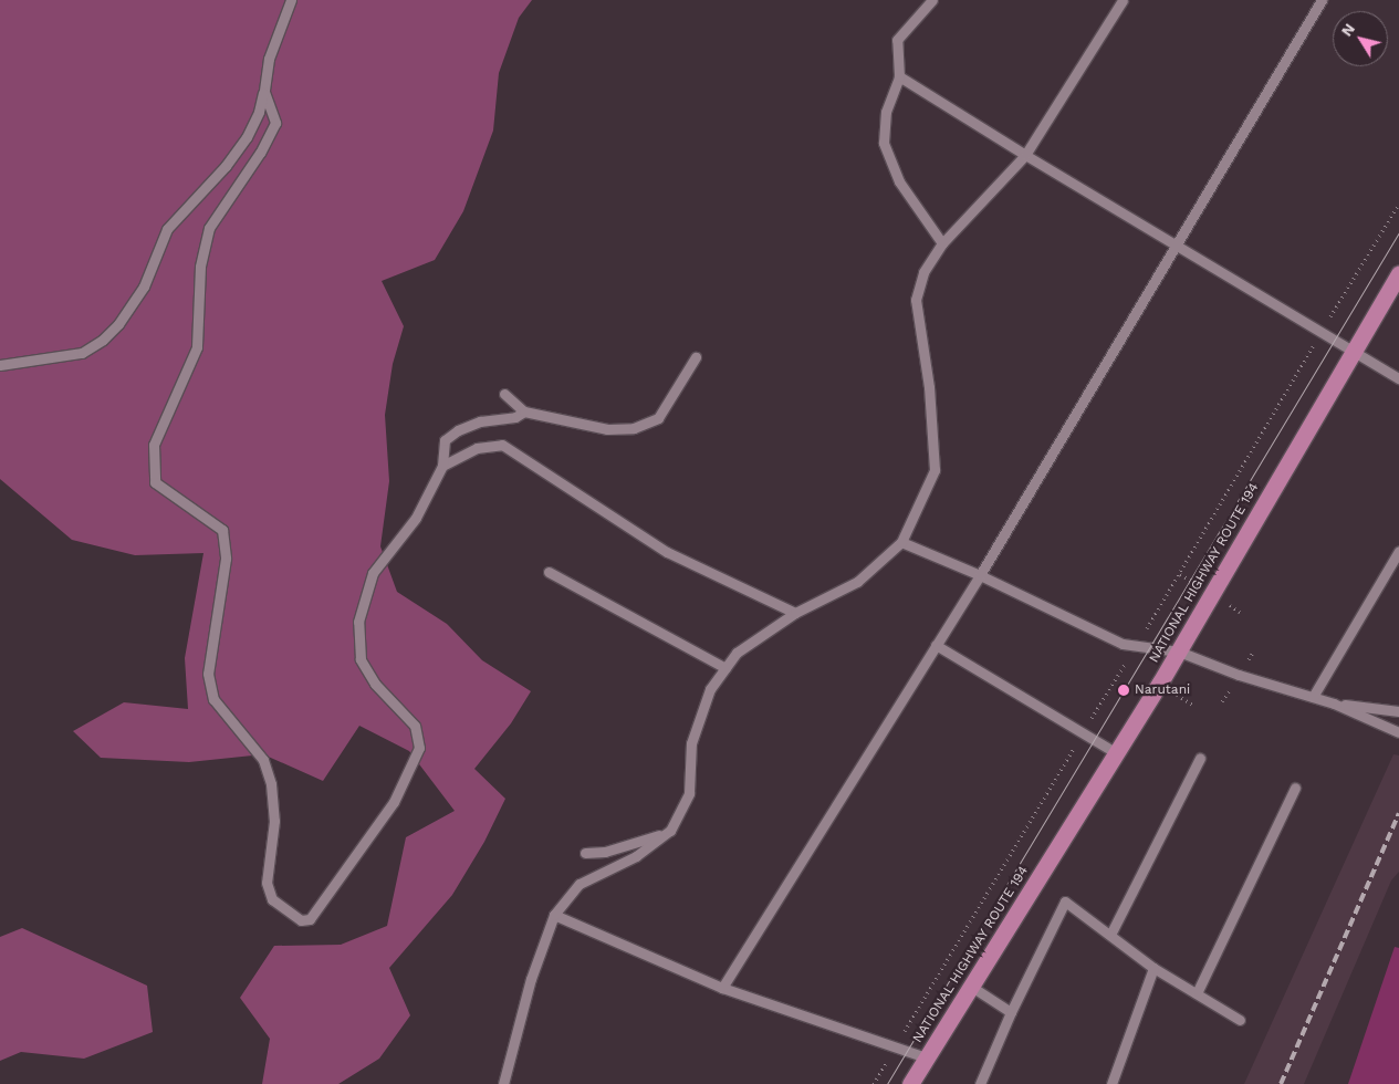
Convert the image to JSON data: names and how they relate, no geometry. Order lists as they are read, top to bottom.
{
  "streets": {
    "highway": ["NATIONAL HIGHWAY ROUTE 194"]
  },
  "places": ["Narutani"],
  "north": "top left"
}
